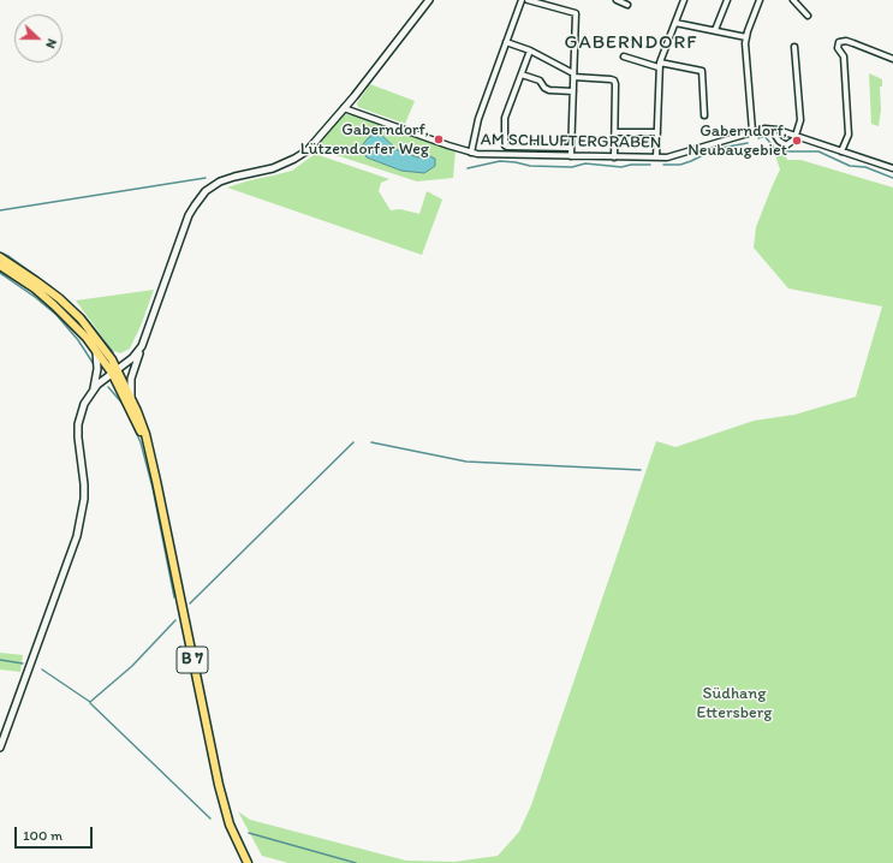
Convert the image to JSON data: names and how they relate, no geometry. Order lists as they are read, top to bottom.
{
  "streets": {
    "main road": ["B 7"],
    "street": ["AM SCHLUFTERGRABEN"]
  },
  "districts": ["GABERNDORF"],
  "parks": ["Südhang Ettersberg"],
  "places": ["Gaberndorf, Lützendorfer Weg", "Gaberndorf, Neubaugebiet"],
  "scale_bar": "100 m",
  "north": "right"
}
